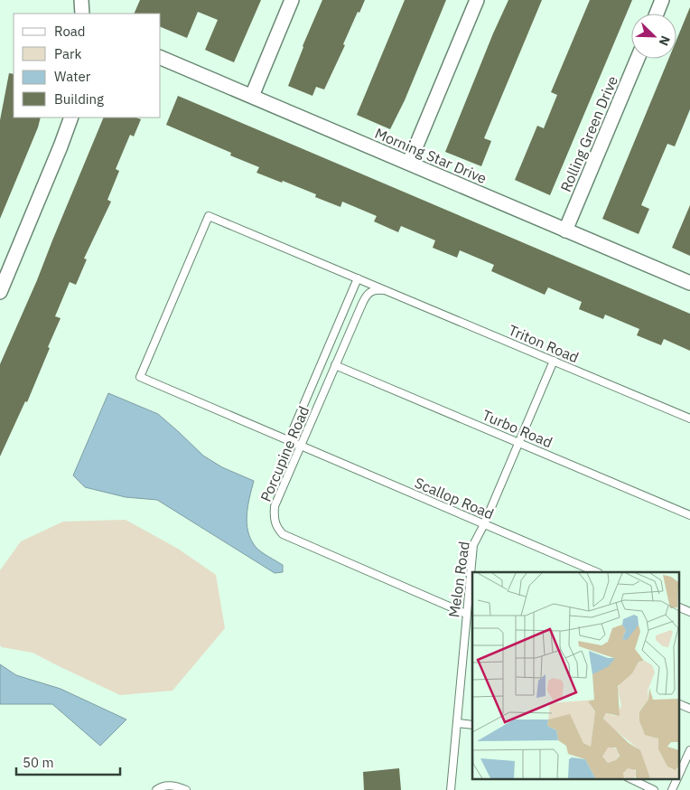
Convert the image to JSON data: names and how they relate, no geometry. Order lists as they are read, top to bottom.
{
  "streets": {
    "street": ["Rolling Green Drive", "Morning Star Drive"],
    "lane": [
      "Triton Road",
      "Turbo Road",
      "Porcupine Road",
      "Scallop Road",
      "Melon Road"
    ]
  },
  "crossings": [
    ["Rolling Green Drive", "Morning Star Drive"],
    ["Triton Road", "Porcupine Road"],
    ["Triton Road", "Scallop Road"],
    ["Triton Road", "Melon Road"],
    ["Turbo Road", "Porcupine Road"],
    ["Turbo Road", "Melon Road"],
    ["Porcupine Road", "Scallop Road"],
    ["Porcupine Road", "Melon Road"],
    ["Scallop Road", "Melon Road"]
  ],
  "legend": [
    "Road",
    "Park",
    "Water",
    "Building"
  ],
  "scale_bar": "50 m",
  "north": "bottom right"
}
